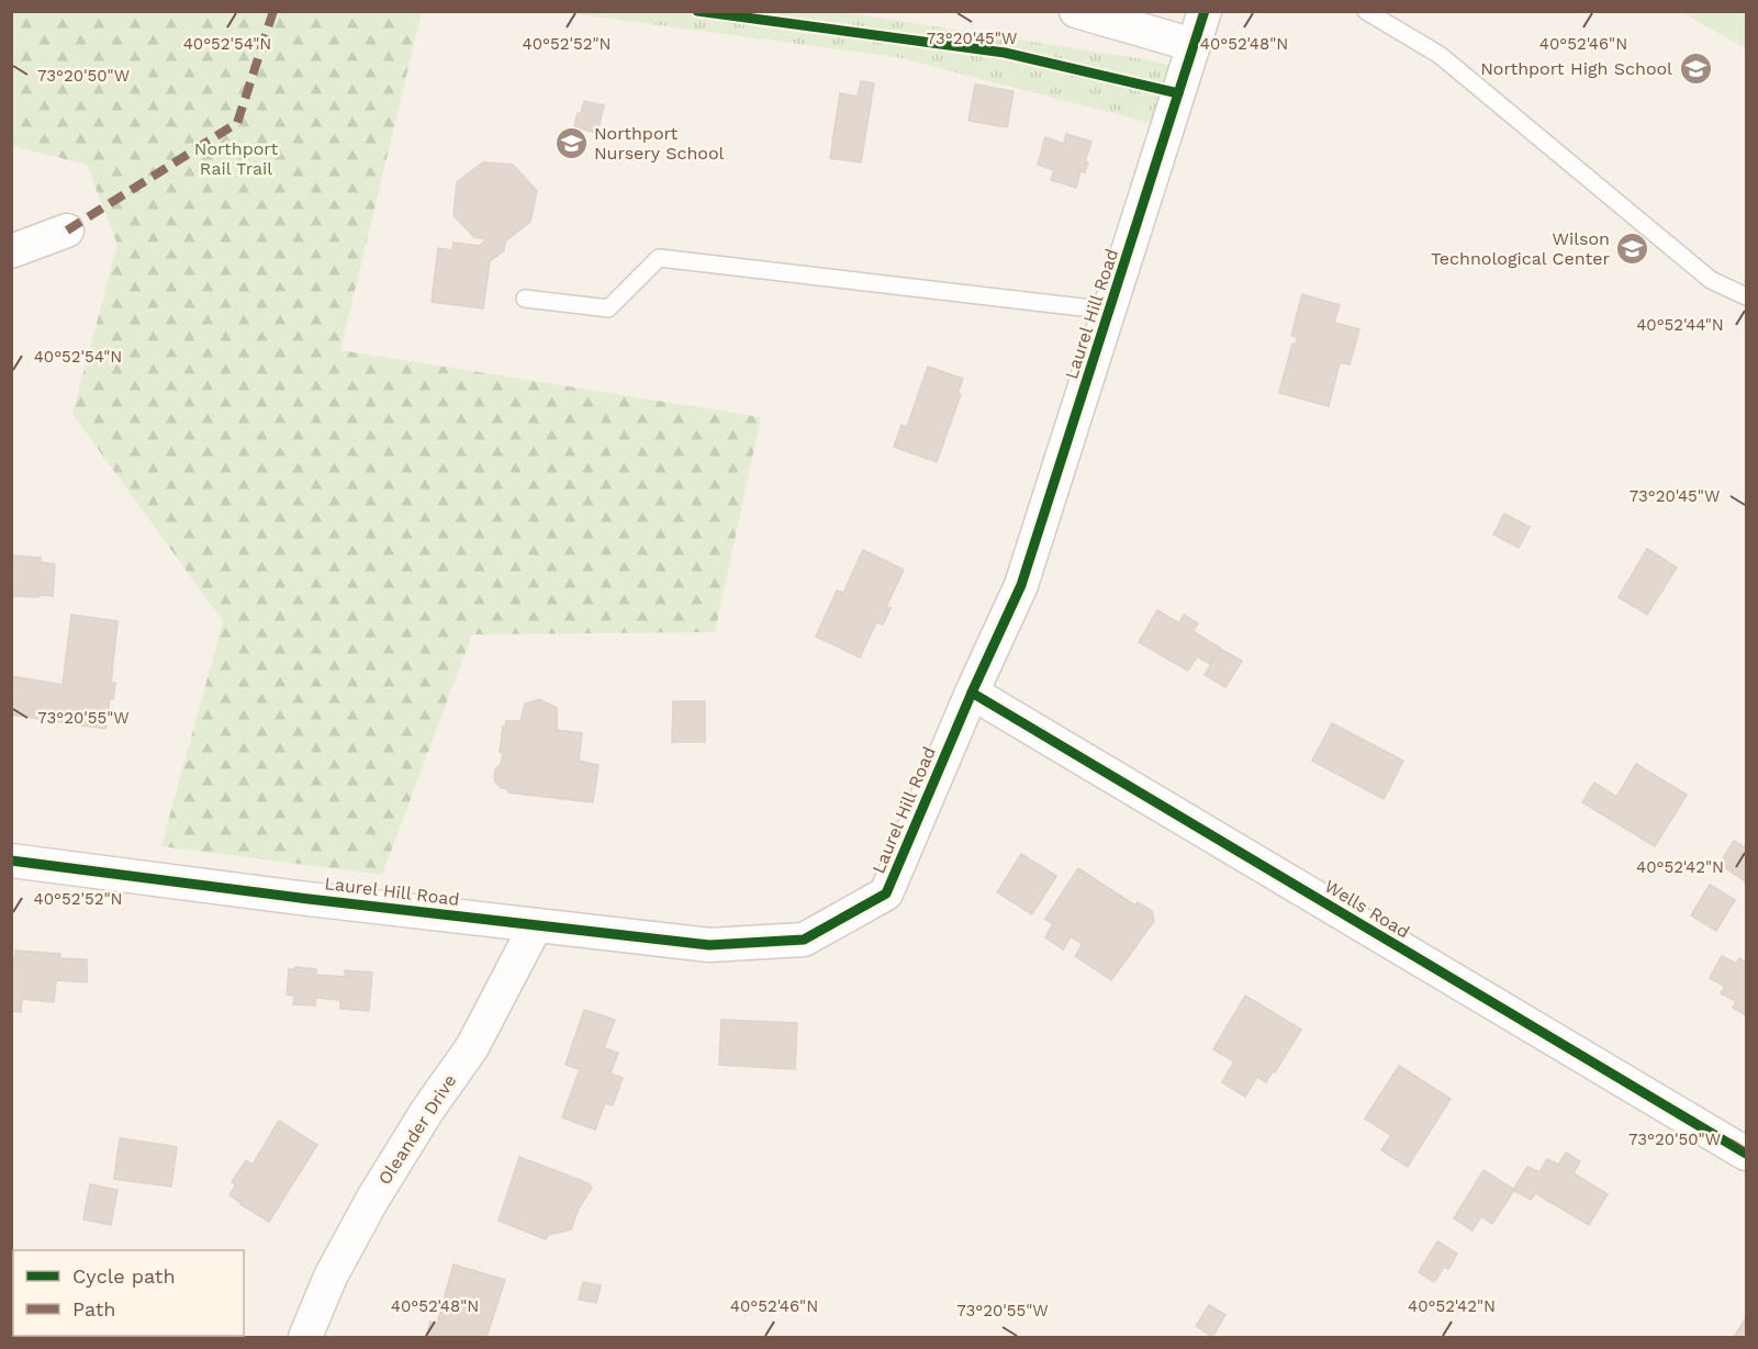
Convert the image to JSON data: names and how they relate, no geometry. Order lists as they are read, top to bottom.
{
  "streets": {
    "street": ["Laurel Hill Road", "Wells Road", "Oleander Drive"]
  },
  "crossings": [
    ["Laurel Hill Road", "Wells Road"],
    ["Laurel Hill Road", "Oleander Drive"]
  ],
  "parks": ["Northport Rail Trail"],
  "places": {
    "school or university": ["Northport High School", "Northport Nursery School", "Wilson Technological Center"]
  },
  "legend": ["Cycle path", "Path"],
  "coordinates": [
    "73°20'45\"W",
    "40°52'54\"N",
    "40°52'52\"N",
    "40°52'48\"N",
    "40°52'46\"N",
    "73°20'50\"W",
    "40°52'44\"N",
    "73°20'55\"W",
    "40°52'42\"N"
  ]
}
